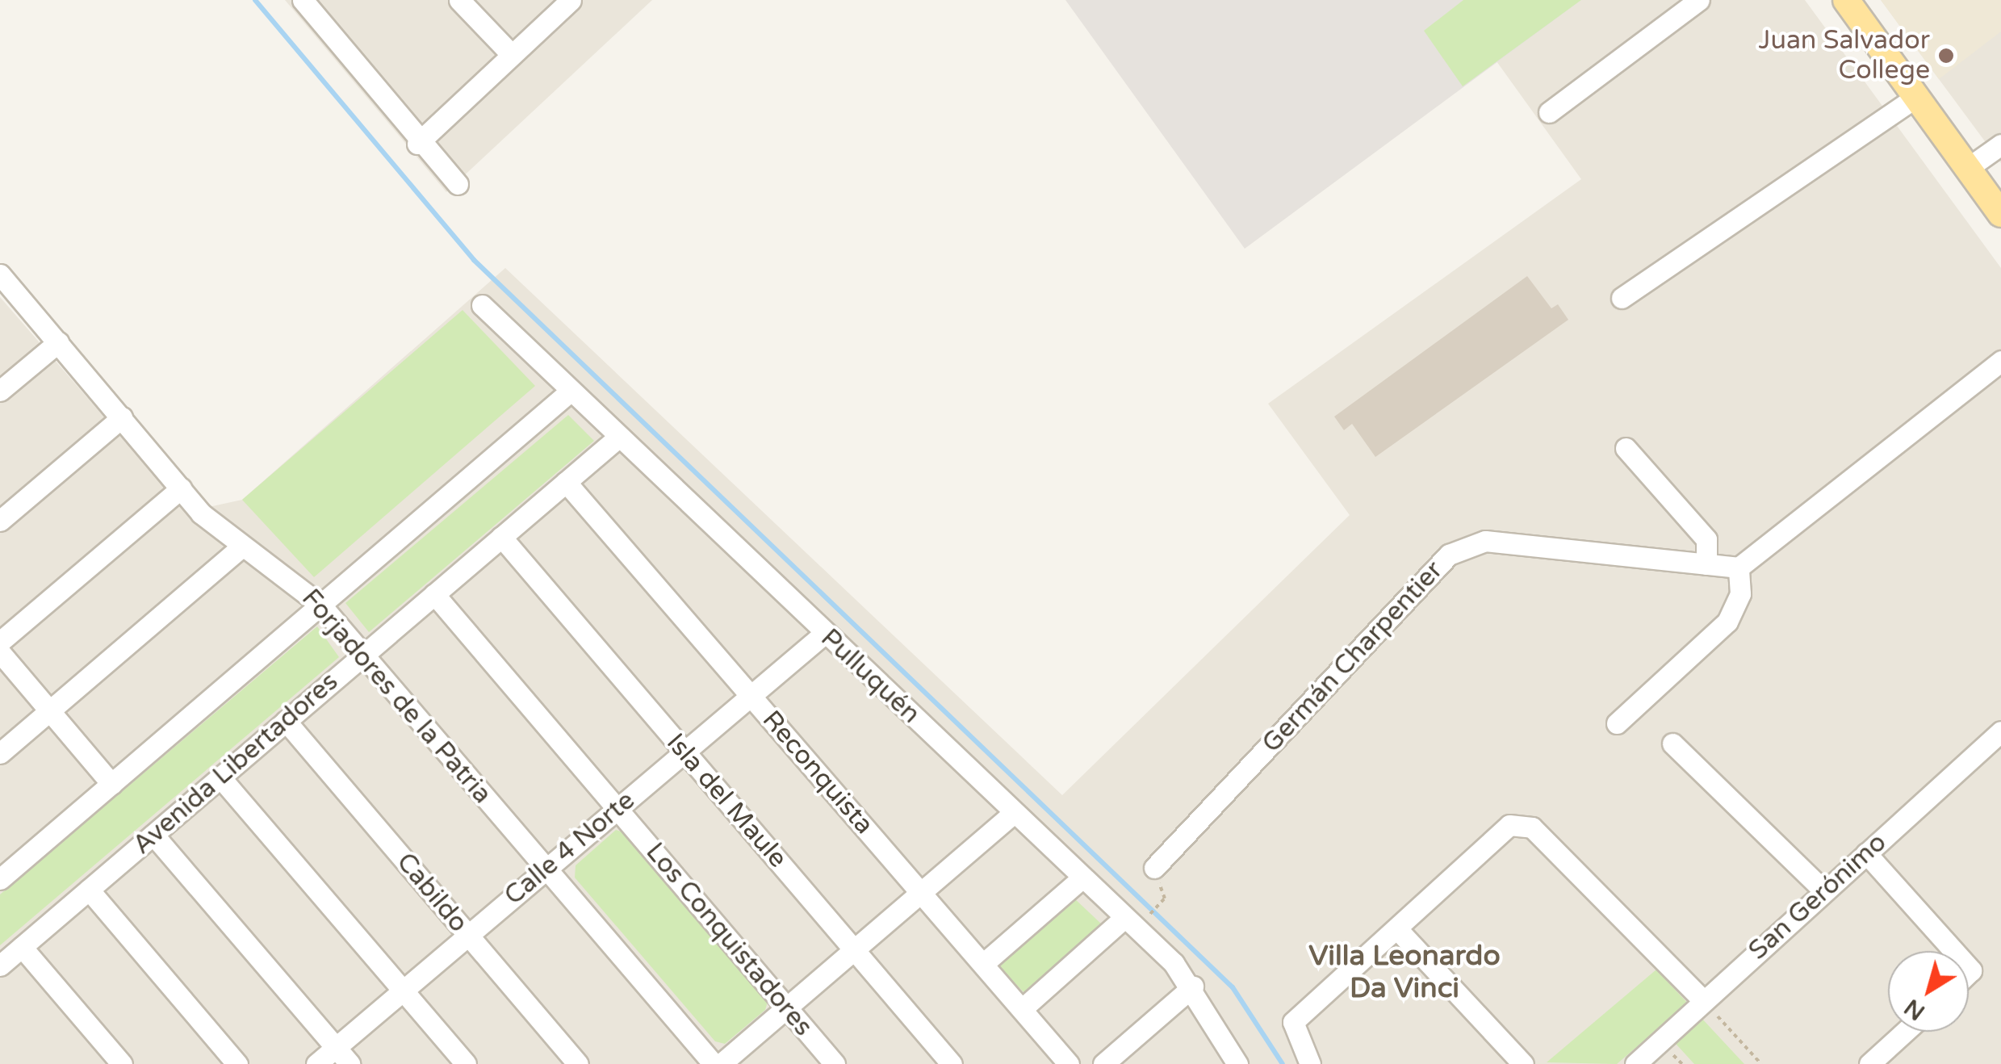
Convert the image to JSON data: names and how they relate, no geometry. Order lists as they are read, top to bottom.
{
  "streets": {
    "street": [
      "Germán Charpentier",
      "Pulluquén",
      "Forjadores de la Patria",
      "Avenida Libertadores",
      "Reconquista",
      "Isla del Maule",
      "Calle 4 Norte",
      "Cabildo",
      "San Gerónimo",
      "Los Conquistadores"
    ]
  },
  "crossings": [
    ["Pulluquén", "Avenida Libertadores"],
    ["Pulluquén", "Calle 4 Norte"],
    ["Forjadores de la Patria", "Avenida Libertadores"],
    ["Forjadores de la Patria", "Calle 4 Norte"],
    ["Avenida Libertadores", "Reconquista"],
    ["Avenida Libertadores", "Isla del Maule"],
    ["Avenida Libertadores", "Cabildo"],
    ["Avenida Libertadores", "Los Conquistadores"],
    ["Reconquista", "Calle 4 Norte"],
    ["Isla del Maule", "Calle 4 Norte"],
    ["Calle 4 Norte", "Cabildo"],
    ["Calle 4 Norte", "Los Conquistadores"]
  ],
  "districts": ["Villa Leonardo Da Vinci"],
  "places": ["Juan Salvador College"],
  "north": "bottom left"
}
